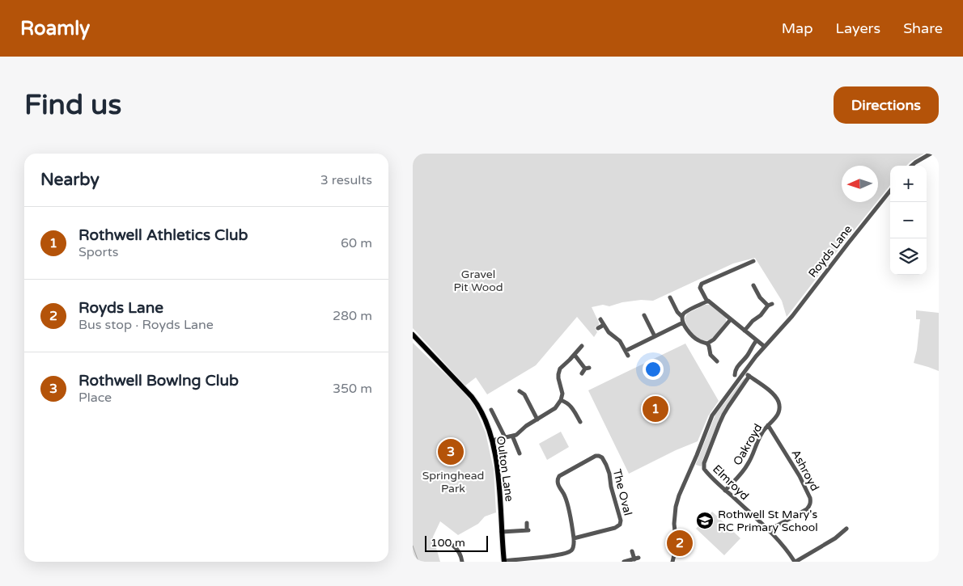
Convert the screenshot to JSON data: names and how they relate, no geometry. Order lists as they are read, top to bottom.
{
  "streets": {
    "main road": ["Oulton Lane"],
    "street": [
      "Royds Lane",
      "Oakroyd",
      "Ashroyd",
      "Elmroyd",
      "The Oval"
    ]
  },
  "crossings": [
    ["Royds Lane", "Oakroyd"],
    ["Oakroyd", "Ashroyd"],
    ["Oakroyd", "Elmroyd"],
    ["Ashroyd", "Elmroyd"]
  ],
  "parks": ["Gravel Pit Wood", "Springhead Park"],
  "places": {
    "school or university": ["Rothwell St Mary's RC Primary School"]
  },
  "scale_bar": "100 m",
  "north": "left",
  "page": {
    "header": "Roamly",
    "nav": ["Map", "Layers", "Share"],
    "buttons": "Directions",
    "title": "Find us",
    "heading": ["Nearby", "3 results"],
    "map_buttons": ["+", "−"],
    "list": [
      {
        "mark": "1",
        "name": "Rothwell Athletics Club",
        "note": "Sports",
        "value": "60 m"
      },
      {
        "mark": "2",
        "name": "Royds Lane",
        "note": "Bus stop · Royds Lane",
        "value": "280 m"
      },
      {
        "mark": "3",
        "name": "Rothwell Bowlng Club",
        "note": "Place",
        "value": "350 m"
      }
    ],
    "pins": ["1", "3", "2"],
    "scale": "100 m"
  }
}
